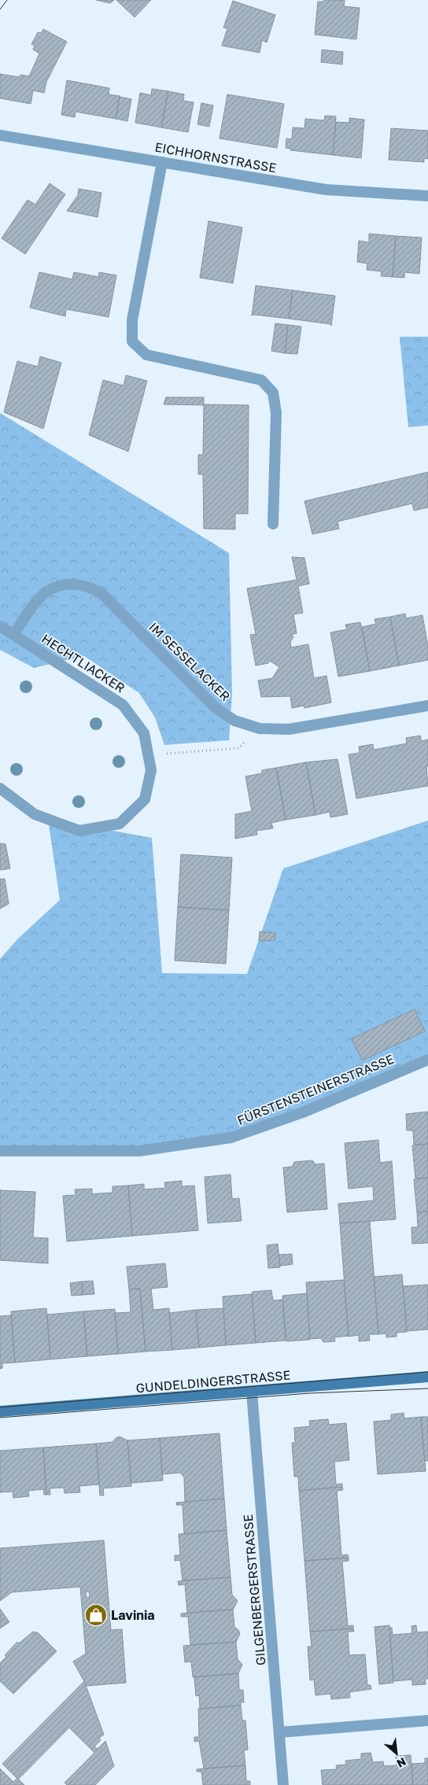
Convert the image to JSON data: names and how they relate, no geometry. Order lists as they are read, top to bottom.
{
  "streets": {
    "main road": ["GUNDELDINGERSTRASSE"],
    "street": [
      "EICHHORNSTRASSE",
      "IM SESSELACKER",
      "HECHTLIACKER",
      "FÜRSTENSTEINERSTRASSE",
      "GILGENBERGERSTRASSE"
    ]
  },
  "crossings": [
    ["IM SESSELACKER", "HECHTLIACKER"],
    ["GUNDELDINGERSTRASSE", "GILGENBERGERSTRASSE"]
  ],
  "places": {
    "shop": ["Lavinia"]
  },
  "north": "bottom right"
}
